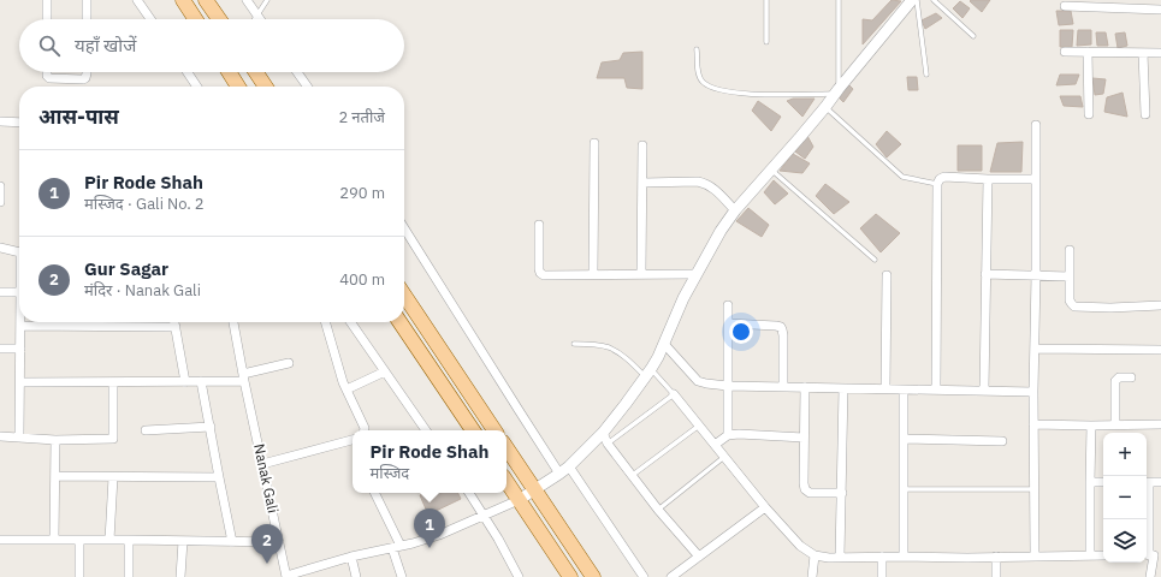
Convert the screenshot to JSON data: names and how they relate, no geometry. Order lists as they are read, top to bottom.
{
  "streets": {
    "street": ["Nanak Gali"]
  },
  "page": {
    "search": "यहाँ खोजें",
    "heading": ["आस-पास", "2 नतीजे"],
    "list": [
      {
        "mark": "1",
        "name": "Pir Rode Shah",
        "note": "मस्जिद · Gali No. 2",
        "value": "290 m"
      },
      {
        "mark": "2",
        "name": "Gur Sagar",
        "note": "मंदिर · Nanak Gali",
        "value": "400 m"
      }
    ],
    "popup": ["Pir Rode Shah", "मस्जिद"],
    "map_buttons": ["+", "−"],
    "pins": ["1", "2"]
  }
}
